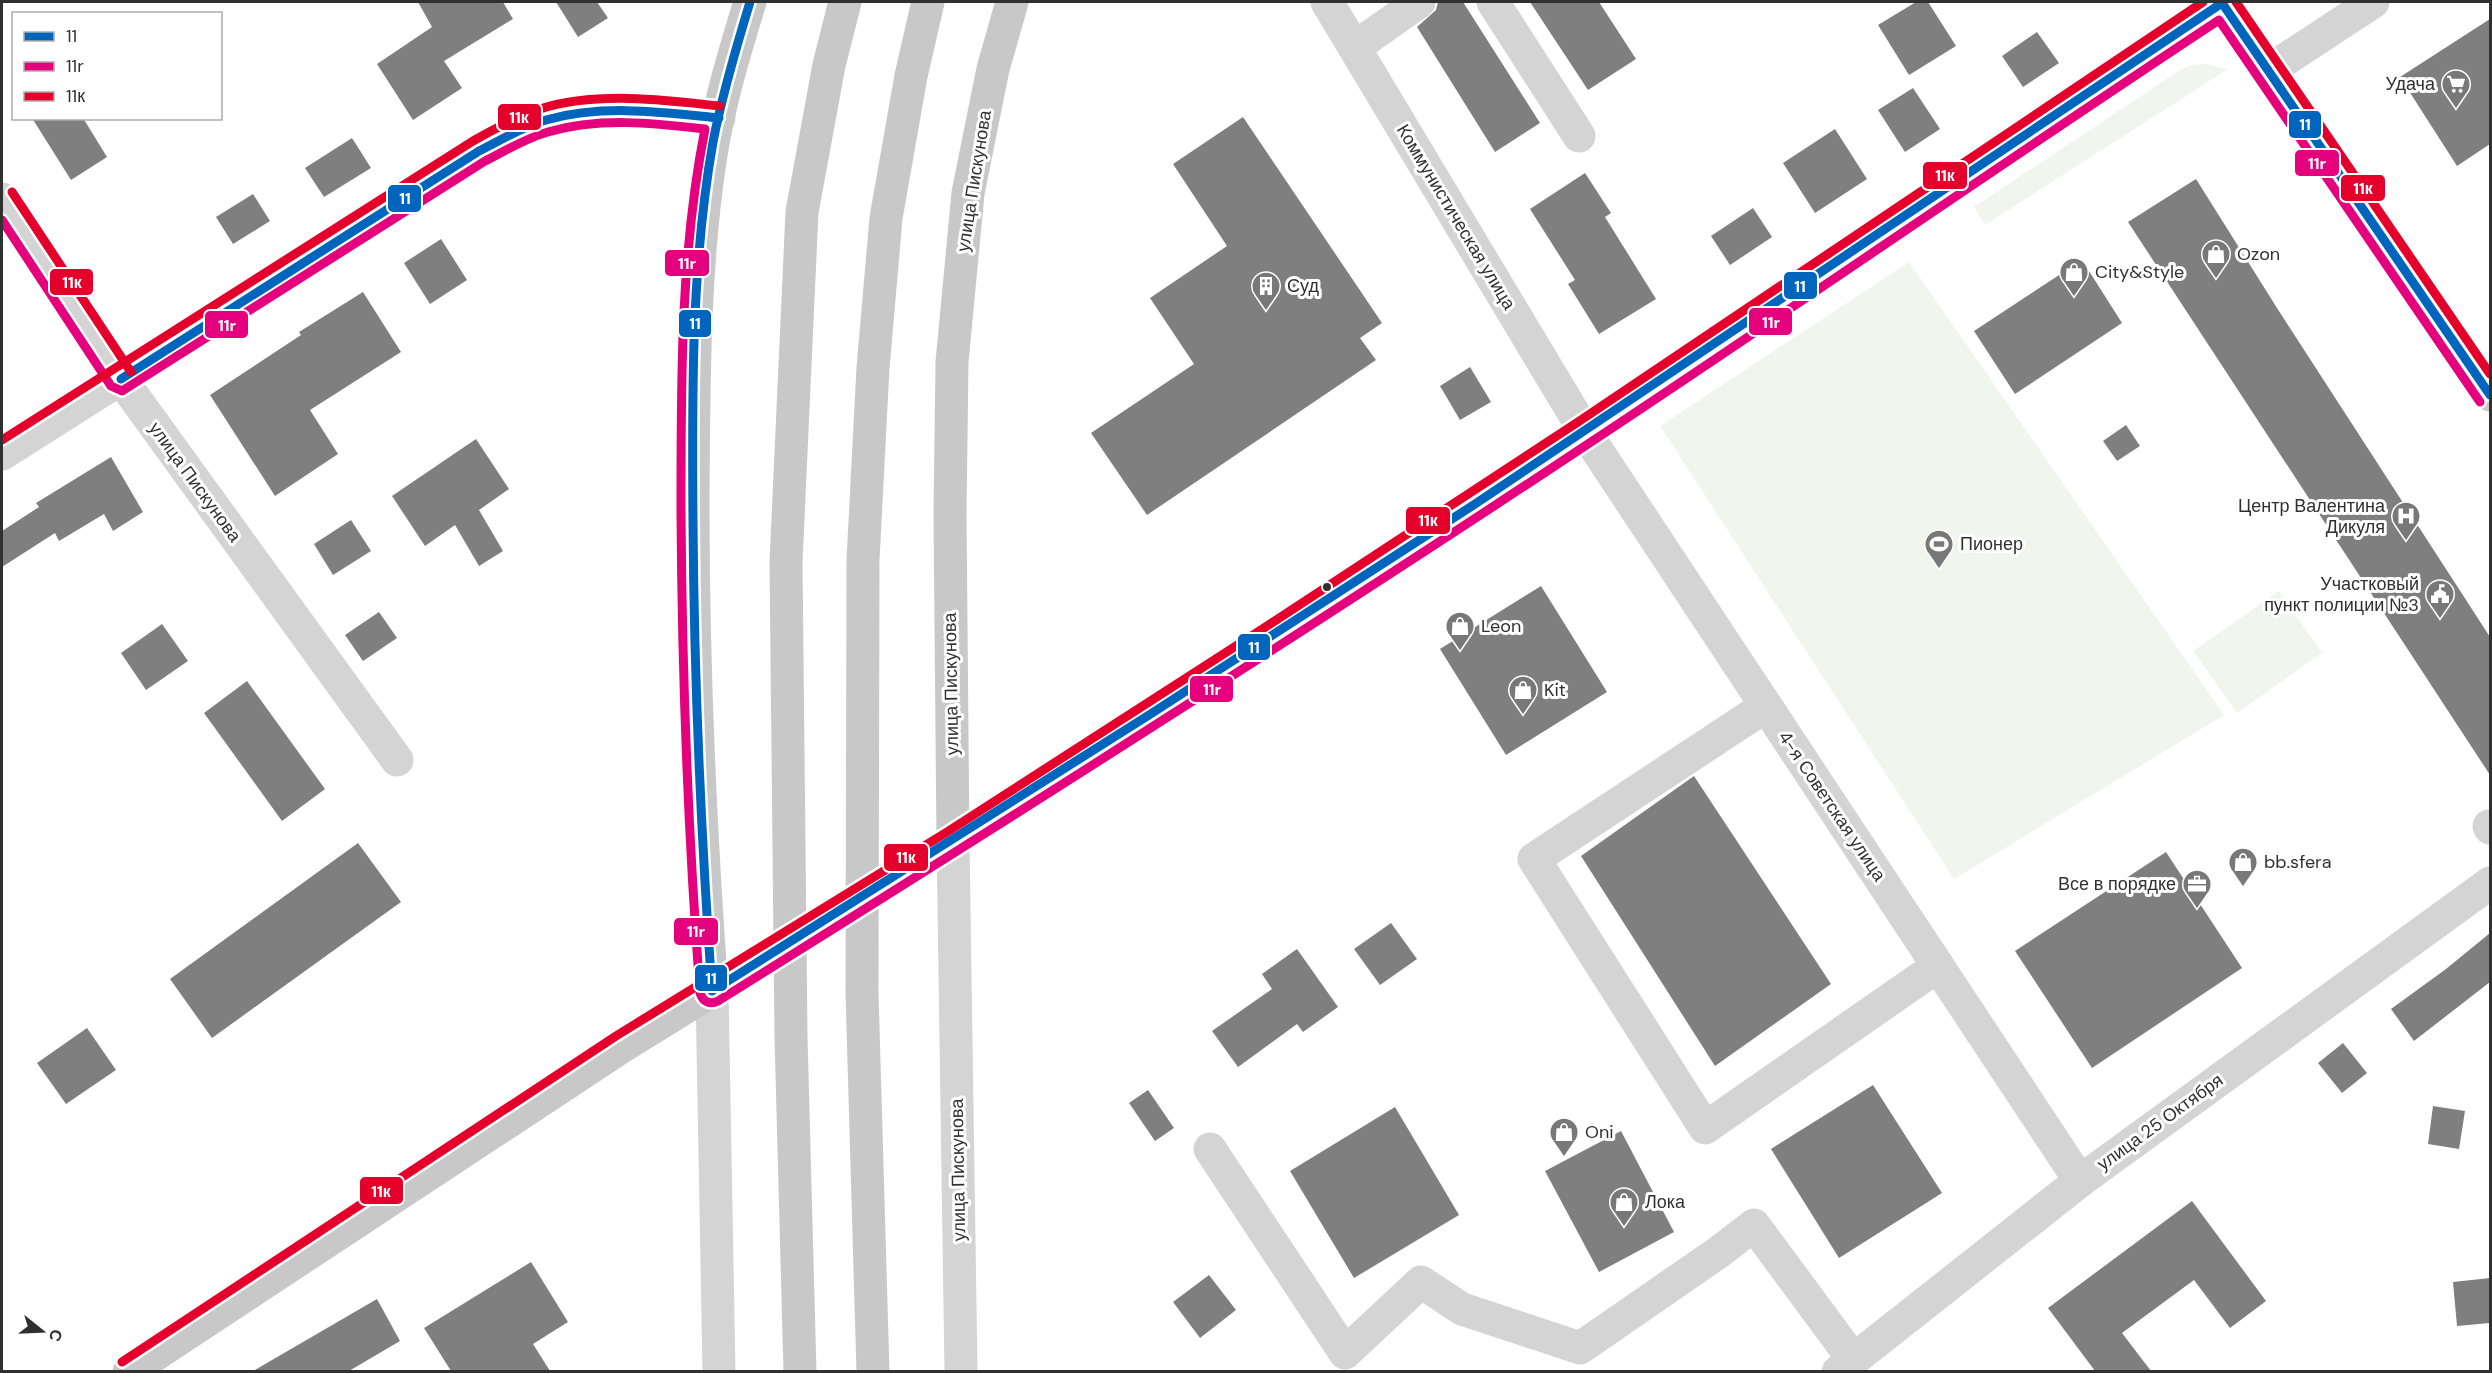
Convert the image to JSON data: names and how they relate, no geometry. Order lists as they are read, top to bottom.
{
  "streets": {
    "main road": ["улица Пискунова"],
    "street": ["Коммунистическая улица", "4-я Советская улица", "улица 25 Октября"]
  },
  "crossings": [
    ["Коммунистическая улица", "4-я Советская улица"],
    ["4-я Советская улица", "улица 25 Октября"]
  ],
  "places": {
    "supermarket": ["Удача"],
    "shop": [
      "Ozon",
      "City&Style",
      "Leon",
      "Kit",
      "bb.sfera",
      "Oni",
      "Лока"
    ],
    "building": ["Суд"],
    "hospital": ["Центр Валентина Дикуля"],
    "sports": ["Пионер"],
    "public building": ["Участковый пункт полиции №3"],
    "office": ["Все в порядке"]
  },
  "lines": ["transit line 11", "transit line 11к", "transit line 11r"],
  "legend": ["11", "11r", "11к"],
  "north": "right"
}
